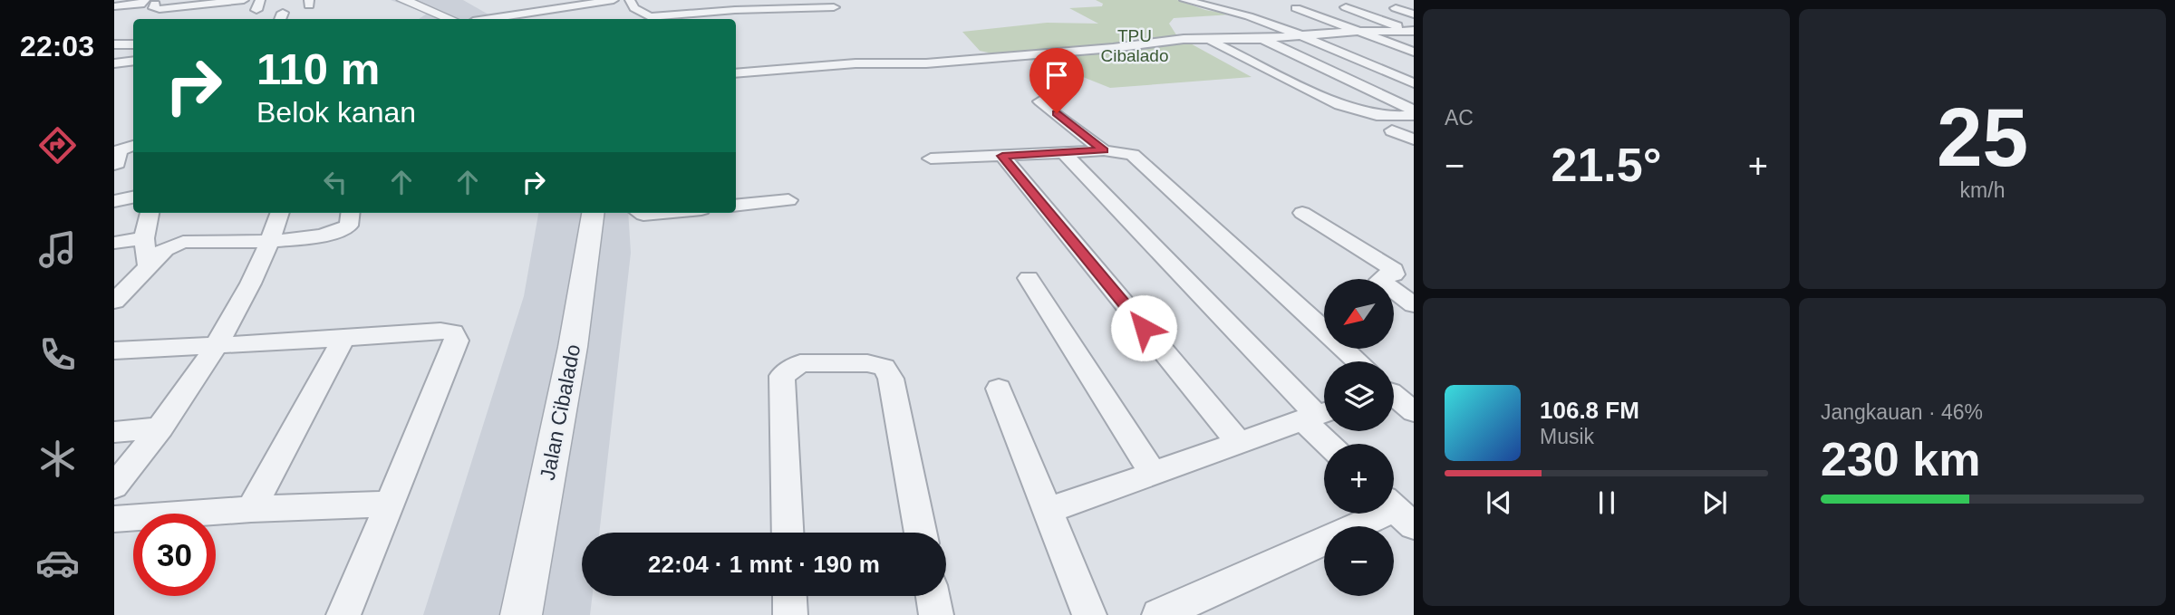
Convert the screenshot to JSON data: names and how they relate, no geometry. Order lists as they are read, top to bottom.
{
  "streets": {
    "street": ["Jalan Cibalado"]
  },
  "parks": ["TPU Cibalado"],
  "north": "bottom left",
  "page": {
    "tabs": "22:03",
    "tile": [
      "AC",
      ["25", "km/h"],
      ["Jangkauan · 46%", "230 km"]
    ],
    "turn": ["110 m", "Belok kanan"],
    "heat": ["−", "21.5°", "+"],
    "map_buttons": ["+", "−"],
    "song": ["106.8 FM", "Musik"],
    "limit": "30",
    "trip": "22:04 · 1 mnt · 190 m"
  }
}
